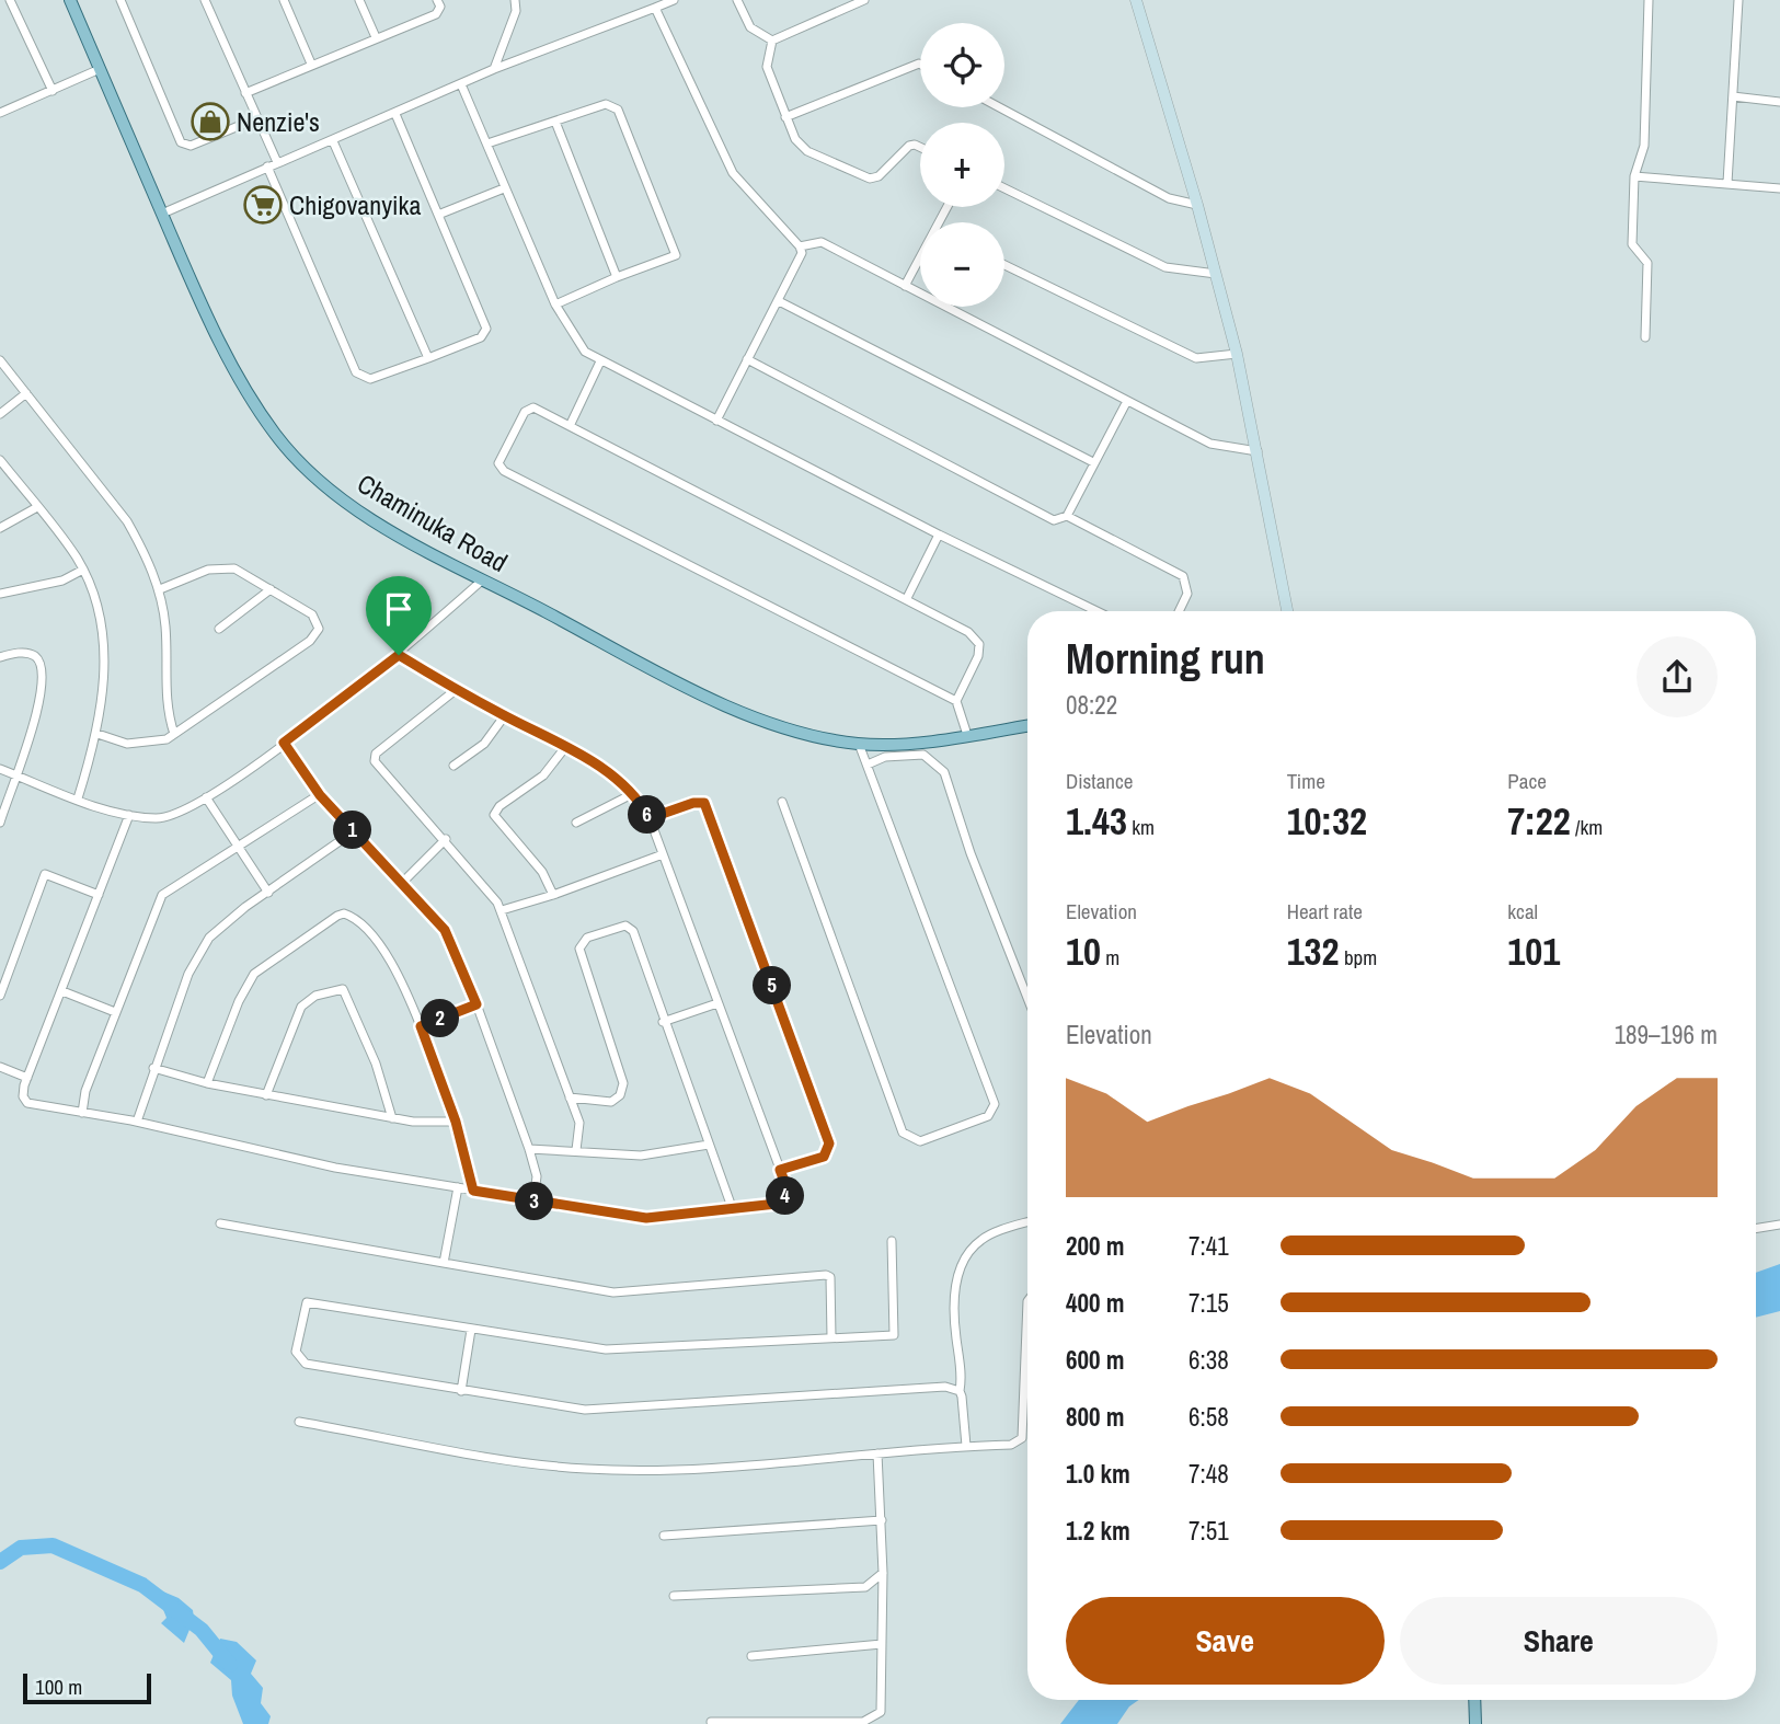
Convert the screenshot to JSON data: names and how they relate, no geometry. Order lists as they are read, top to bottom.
{
  "streets": {
    "main road": ["Chaminuka Road"]
  },
  "places": {
    "shop": ["Nenzie's"],
    "supermarket": ["Chigovanyika"]
  },
  "scale_bar": "100 m",
  "page": {
    "map_buttons": ["+", "−"],
    "heading": ["Morning run", "08:22"],
    "stats": [
      ["Distance", "1.43 km"],
      ["Time", "10:32"],
      ["Pace", "7:22 /km"],
      ["Elevation", "10 m"],
      ["Heart rate", "132 bpm"],
      ["kcal", "101"]
    ],
    "pins": [
      "6",
      "1",
      "5",
      "2",
      "4",
      "3"
    ],
    "chart": ["Elevation", "189–196 m"],
    "list": [
      {
        "name": "200 m",
        "note": "7:41"
      },
      {
        "name": "400 m",
        "note": "7:15"
      },
      {
        "name": "600 m",
        "note": "6:38"
      },
      {
        "name": "800 m",
        "note": "6:58"
      },
      {
        "name": "1.0 km",
        "note": "7:48"
      },
      {
        "name": "1.2 km",
        "note": "7:51"
      }
    ],
    "buttons": ["Save", "Share"],
    "scale": "100 m"
  }
}
